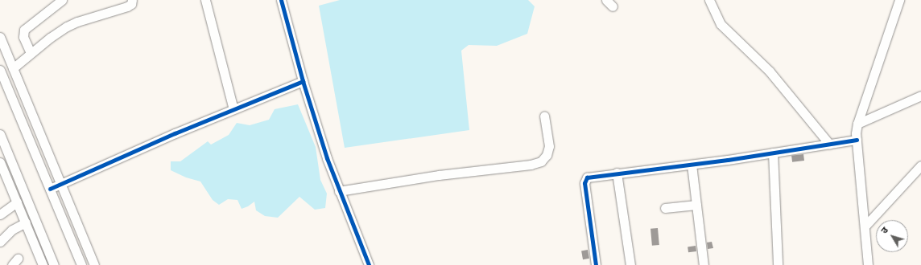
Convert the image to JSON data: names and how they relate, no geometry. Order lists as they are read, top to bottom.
{
  "north": "top left"
}
